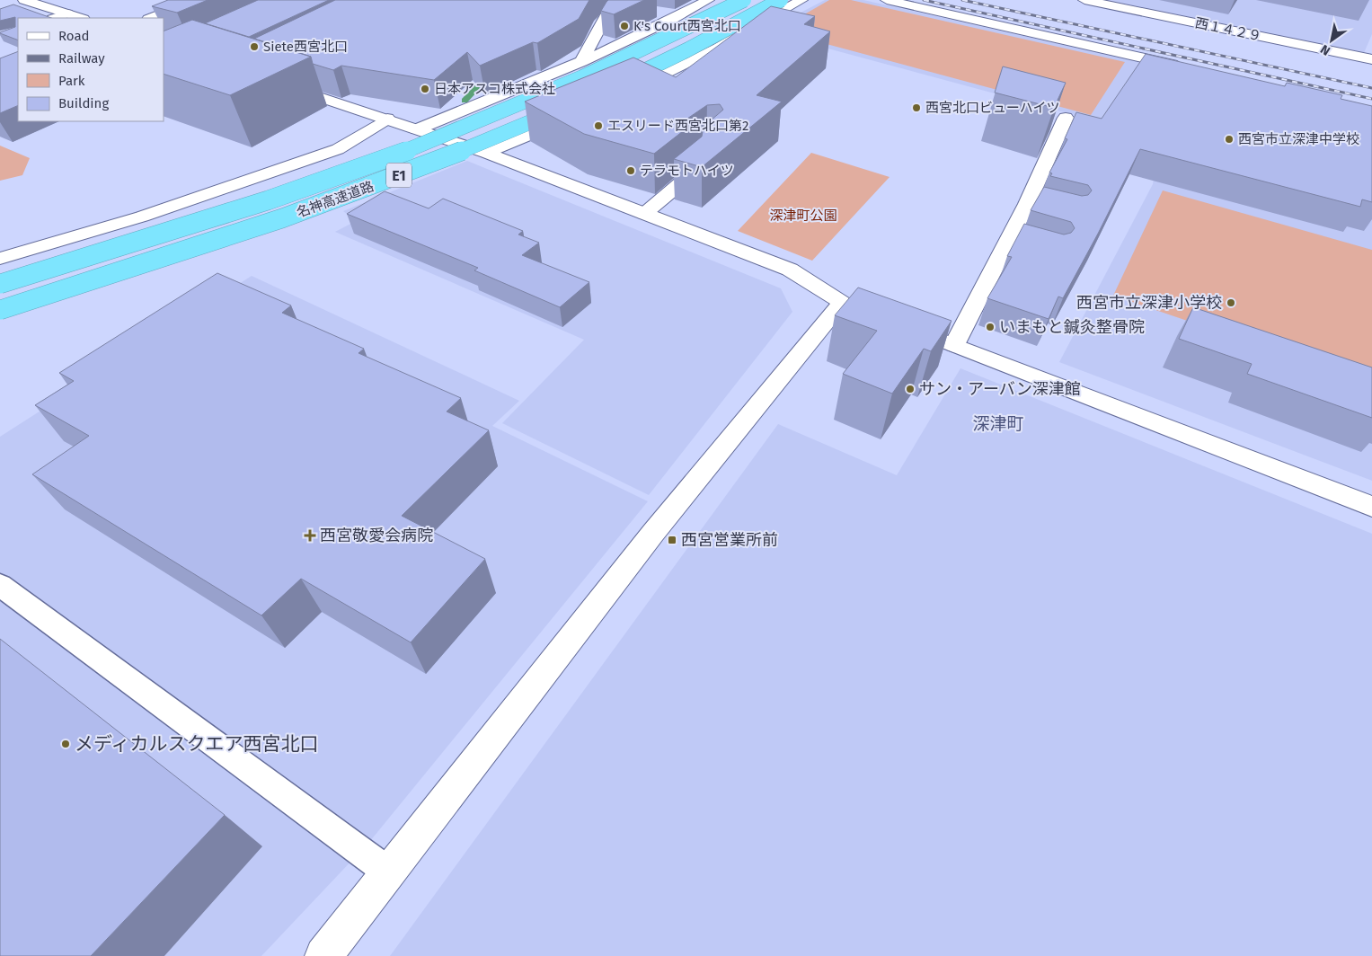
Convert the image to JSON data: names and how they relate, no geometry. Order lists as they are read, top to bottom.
{
  "streets": {
    "highway": ["E1", "名神高速道路"],
    "street": ["西１４２９"]
  },
  "districts": ["深津町"],
  "parks": ["深津町公園"],
  "places": {
    "other": [
      "K's Court西宮北口",
      "Siete西宮北口",
      "日本アスコ株式会社",
      "西宮北口ビューハイツ",
      "エスリード西宮北口第2",
      "西宮市立深津中学校",
      "テラモトハイツ",
      "西宮市立深津小学校",
      "いまもと鍼灸整骨院",
      "サン・アーバン深津館",
      "メディカルスクエア西宮北口"
    ],
    "health": ["西宮敬愛会病院"],
    "transit": ["西宮営業所前"]
  },
  "legend": [
    "Road",
    "Railway",
    "Park",
    "Building"
  ],
  "north": "bottom left"
}
